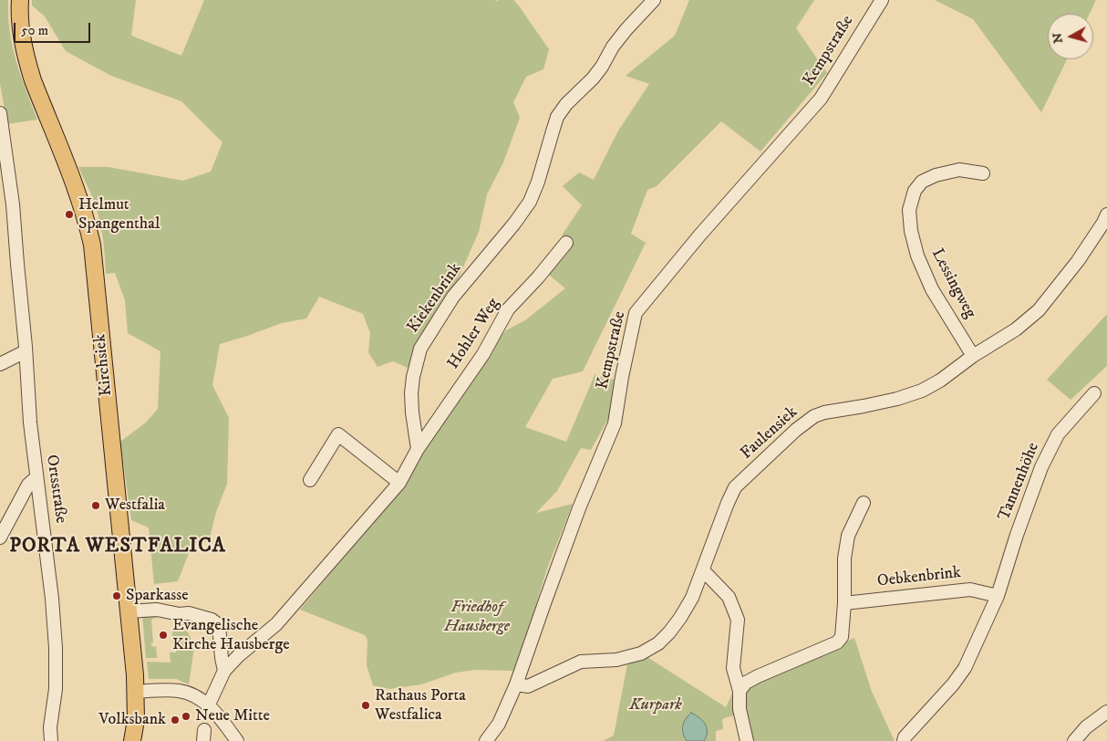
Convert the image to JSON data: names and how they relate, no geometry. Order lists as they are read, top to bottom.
{
  "streets": {
    "main road": ["Kirchsiek"],
    "street": [
      "Kempstraße",
      "Lessingweg",
      "Kiekenbrink",
      "Hohler Weg",
      "Faulensiek",
      "Tannenhöhe",
      "Ortsstraße",
      "Oebkenbrink"
    ]
  },
  "crossings": [
    ["Kempstraße", "Faulensiek"],
    ["Lessingweg", "Faulensiek"],
    ["Kiekenbrink", "Hohler Weg"],
    ["Tannenhöhe", "Oebkenbrink"]
  ],
  "districts": ["PORTA WESTFALICA"],
  "parks": ["Friedhof Hausberge", "Kurpark"],
  "places": [
    "Helmut Spangenthal",
    "Westfalia",
    "Sparkasse",
    "Evangelische Kirche Hausberge",
    "Rathaus Porta Westfalica",
    "Neue Mitte",
    "Volksbank"
  ],
  "scale_bar": "50 m",
  "north": "left"
}
